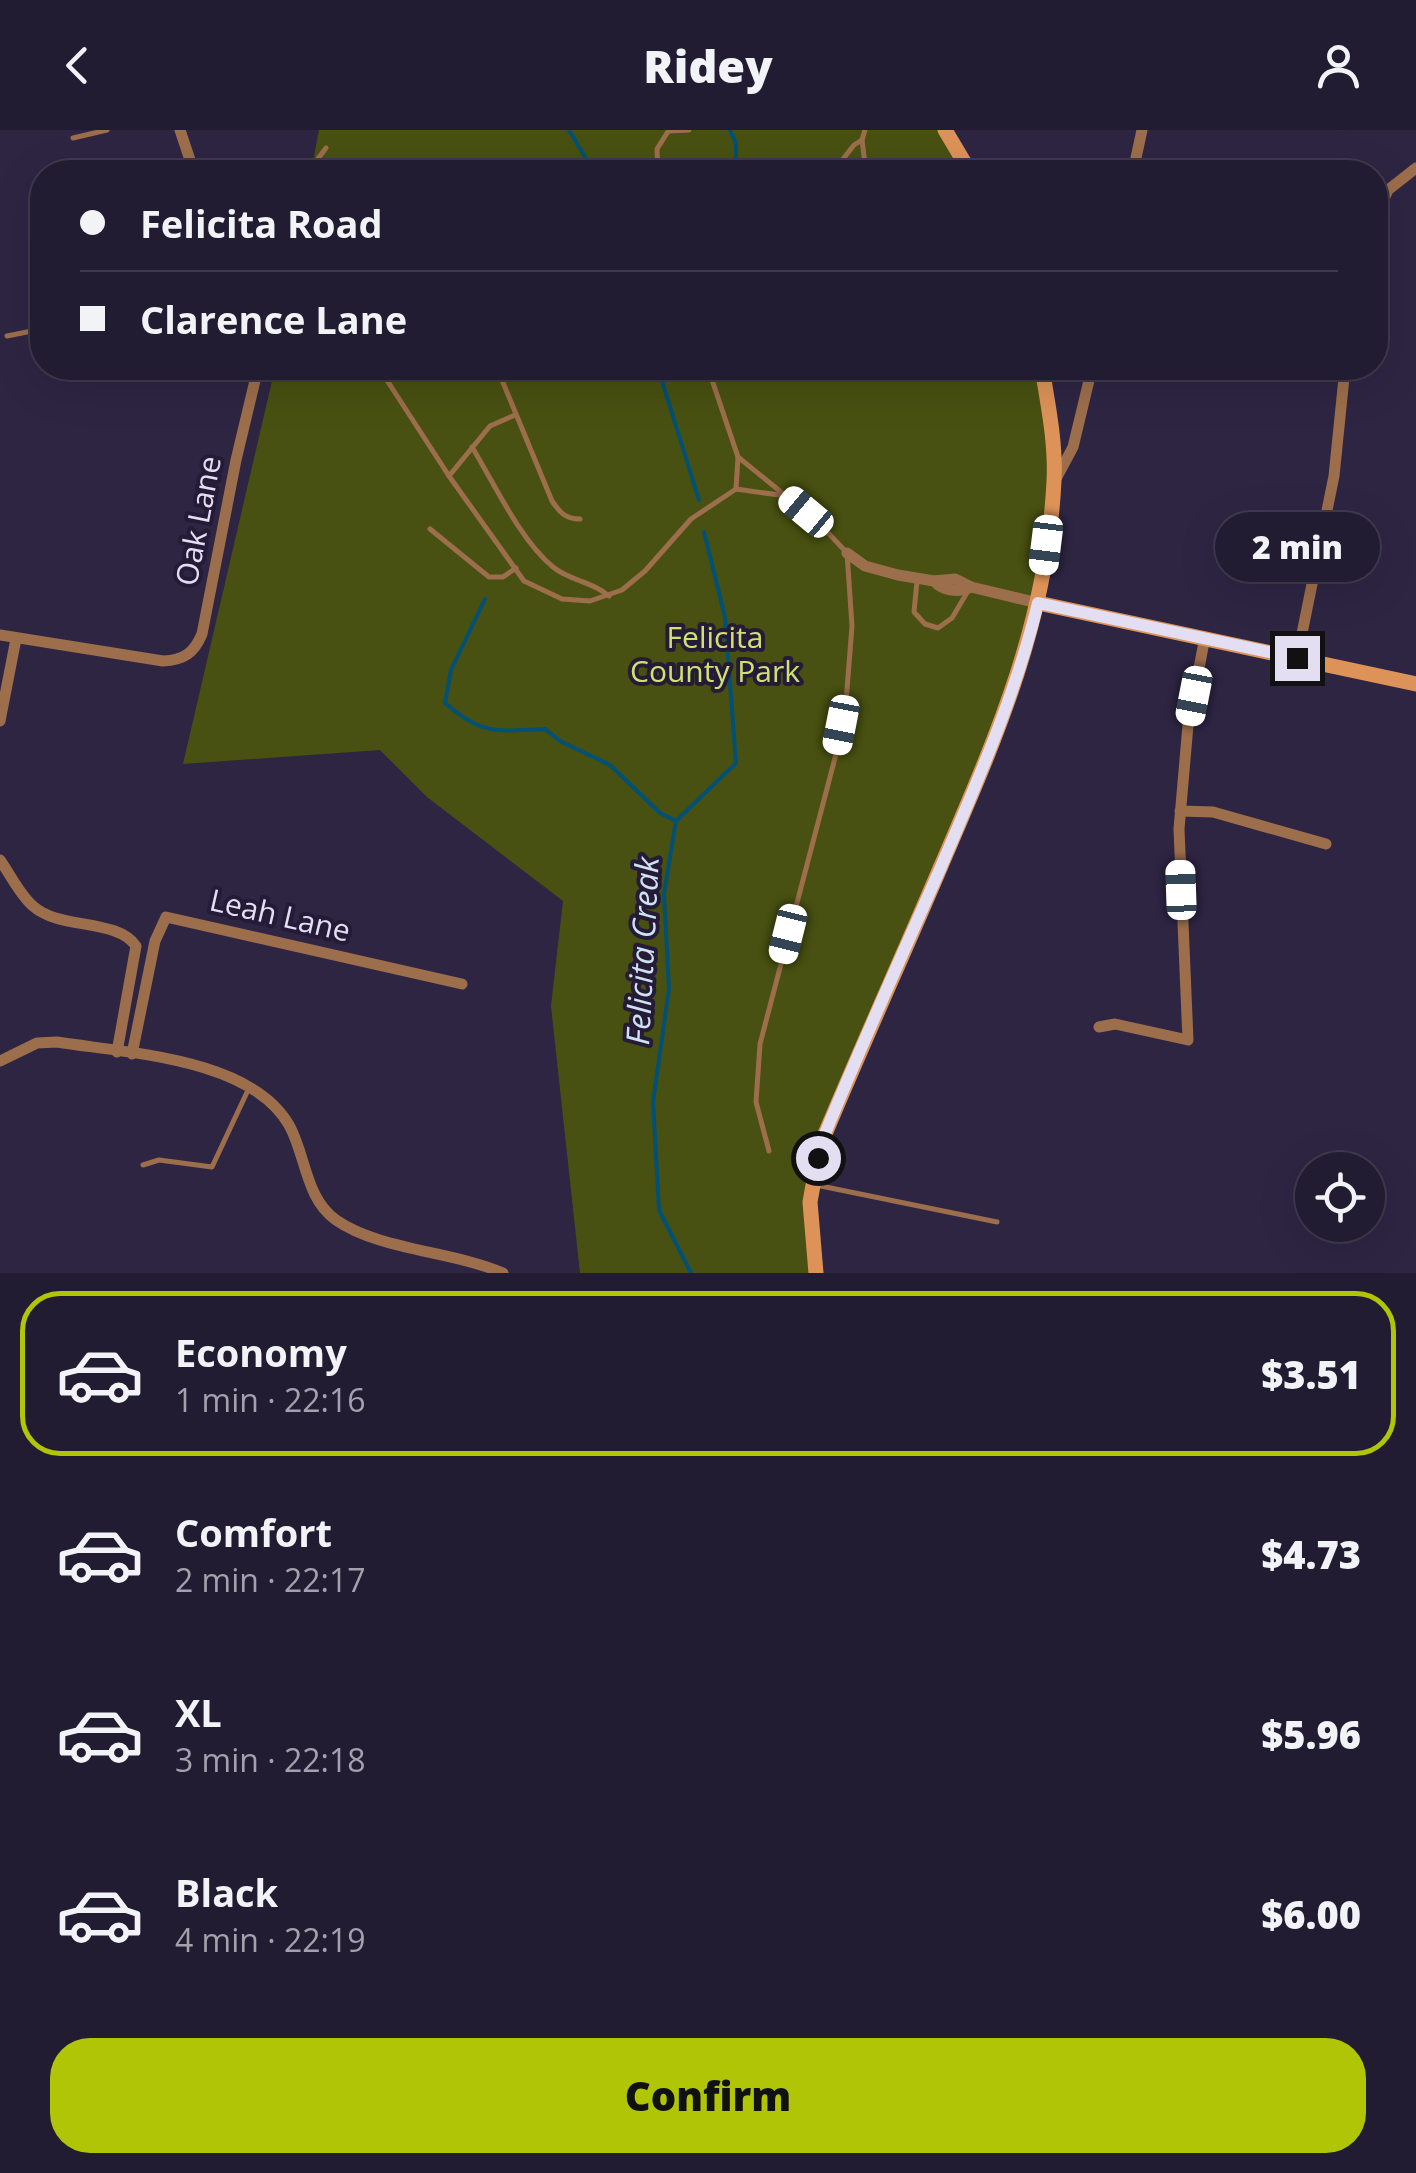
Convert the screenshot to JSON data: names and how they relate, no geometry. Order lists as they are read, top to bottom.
{
  "streets": {
    "street": ["Oak Lane", "Leah Lane"]
  },
  "water": ["Felicita Creak"],
  "parks": ["Felicita County Park"],
  "page": {
    "header": "Ridey",
    "banner": ["Felicita Road", "Clarence Lane"],
    "bubble": "2 min",
    "list": [
      {
        "name": "Economy",
        "note": "1 min · 22:16",
        "value": "$3.51"
      },
      {
        "name": "Comfort",
        "note": "2 min · 22:17",
        "value": "$4.73"
      },
      {
        "name": "XL",
        "note": "3 min · 22:18",
        "value": "$5.96"
      },
      {
        "name": "Black",
        "note": "4 min · 22:19",
        "value": "$6.00"
      }
    ],
    "buttons": "Confirm"
  }
}
